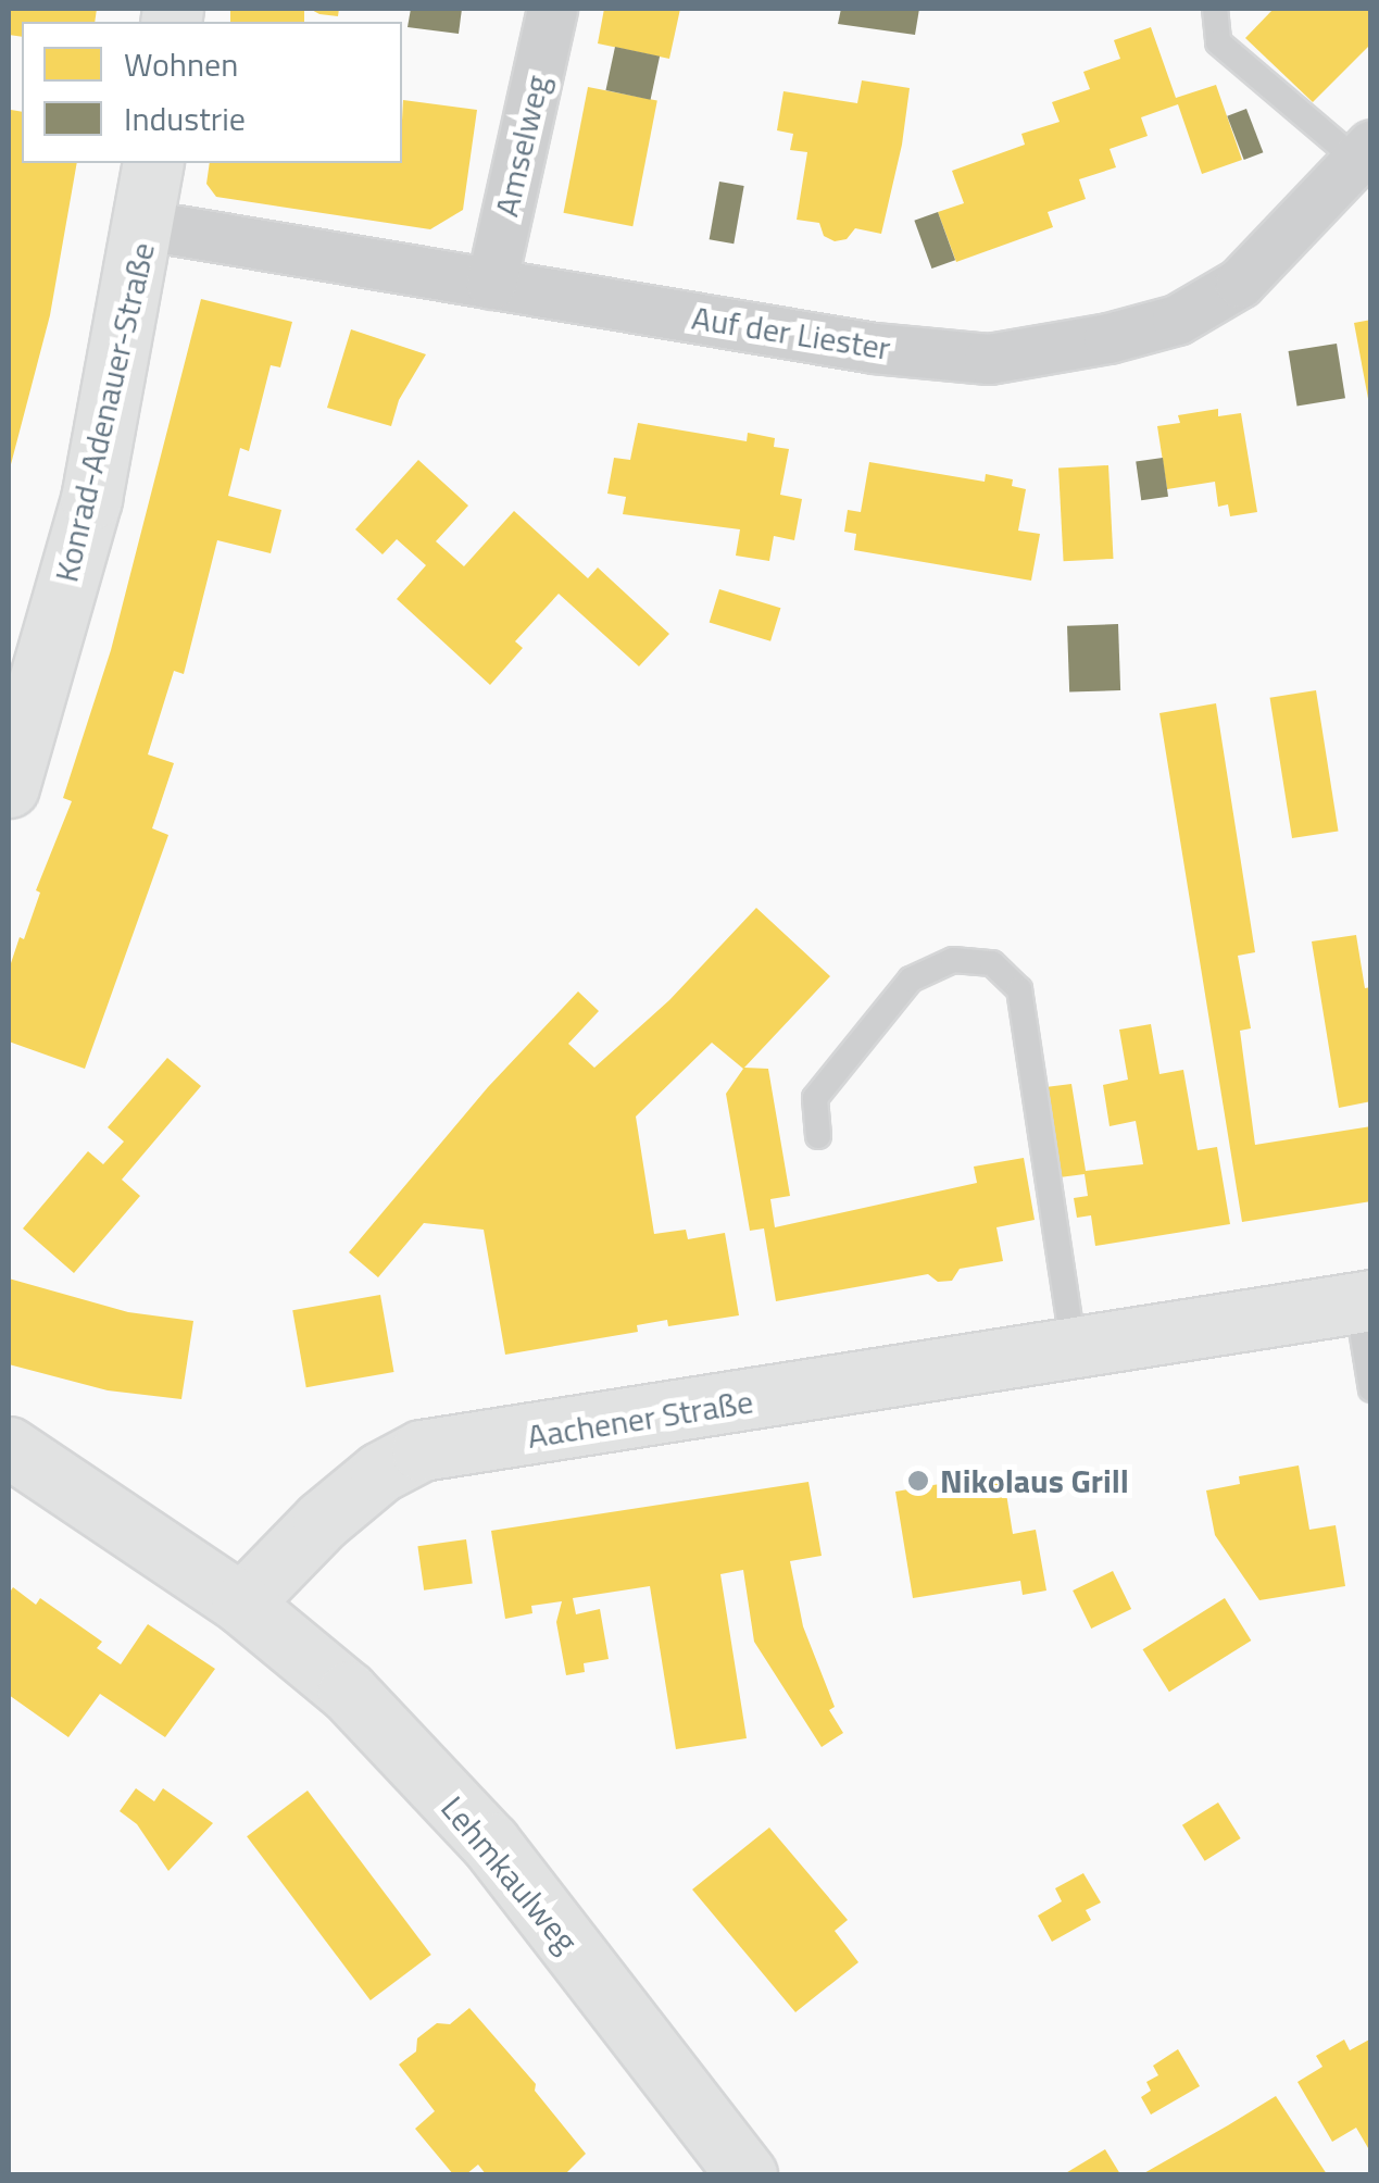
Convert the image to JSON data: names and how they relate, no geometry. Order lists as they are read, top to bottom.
{
  "streets": {
    "street": [
      "Amselweg",
      "Auf der Liester",
      "Konrad-Adenauer-Straße",
      "Aachener Straße",
      "Lehmkaulweg"
    ]
  },
  "crossings": [
    ["Amselweg", "Auf der Liester"],
    ["Auf der Liester", "Konrad-Adenauer-Straße"],
    ["Aachener Straße", "Lehmkaulweg"]
  ],
  "places": ["Nikolaus Grill"],
  "legend": ["Wohnen", "Industrie"]
}
